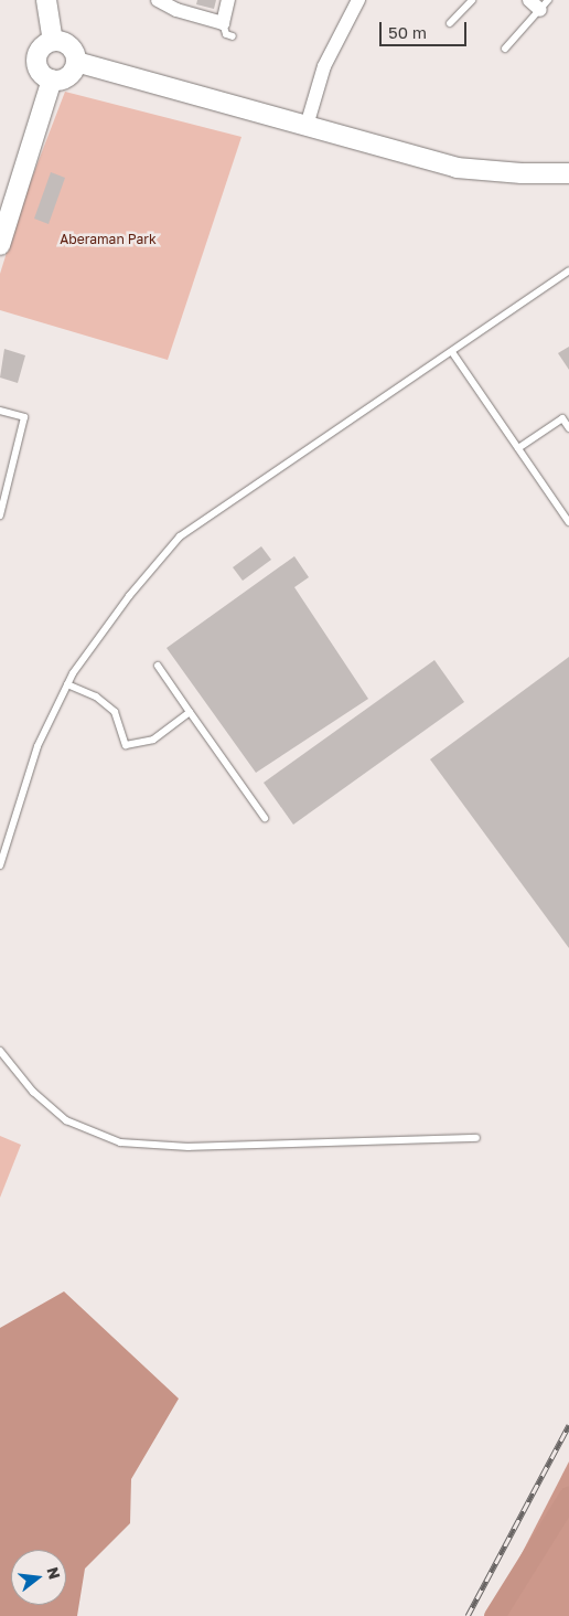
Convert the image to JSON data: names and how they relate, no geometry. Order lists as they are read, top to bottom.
{
  "parks": ["Aberaman Park"],
  "scale_bar": "50 m",
  "north": "right"
}
